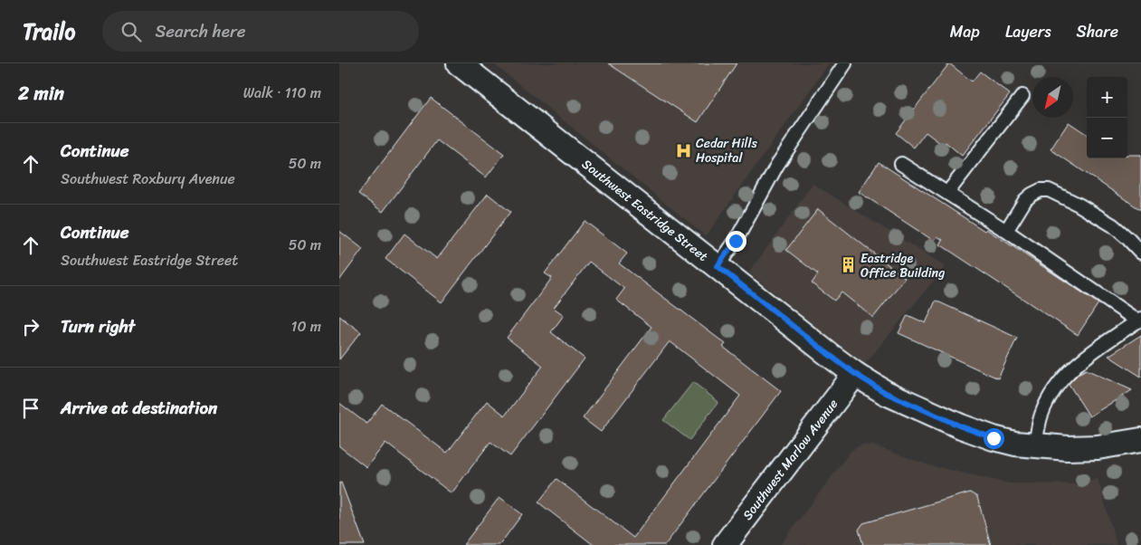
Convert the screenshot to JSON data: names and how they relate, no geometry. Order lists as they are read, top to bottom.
{
  "streets": {
    "street": ["Southwest Eastridge Street", "Southwest Marlow Avenue"]
  },
  "crossings": [
    ["Southwest Eastridge Street", "Southwest Marlow Avenue"]
  ],
  "places": {
    "hospital": ["Cedar Hills Hospital"],
    "building": ["Eastridge Office Building"]
  },
  "north": "bottom left",
  "page": {
    "header": "Trailo",
    "search": "Search here",
    "nav": ["Map", "Layers", "Share"],
    "heading": ["2 min", "Walk · 110 m"],
    "map_buttons": ["+", "−"],
    "list": [
      ["Continue", "Southwest Roxbury Avenue", "50 m"],
      ["Continue", "Southwest Eastridge Street", "50 m"],
      ["Turn right", "10 m"],
      "Arrive at destination"
    ]
  }
}
